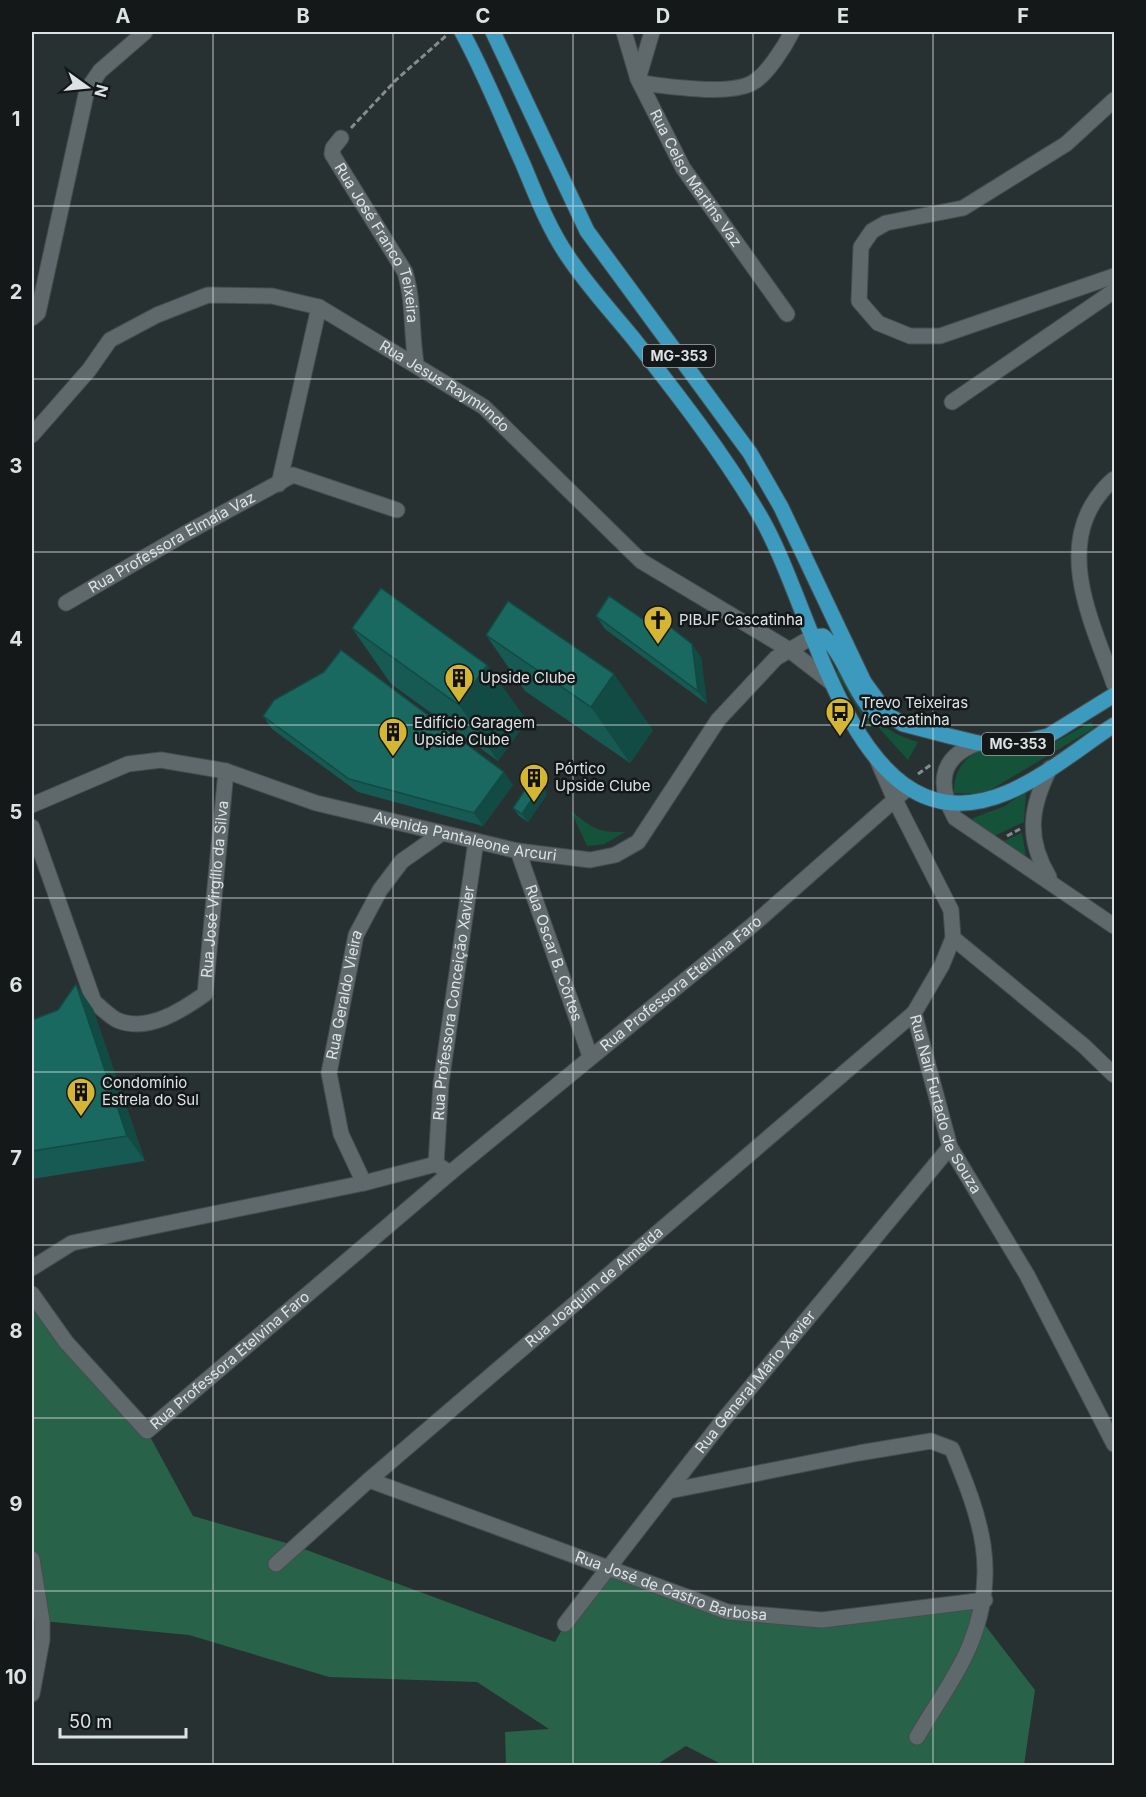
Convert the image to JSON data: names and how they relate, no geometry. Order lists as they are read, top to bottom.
{
  "streets": {
    "main road": ["MG-353"],
    "street": [
      "Rua Celso Martins Vaz",
      "Rua José Franco Teixeira",
      "Rua Jesus Raymundo",
      "Rua Professora Elmaia Vaz",
      "Avenida Pantaleone Arcuri",
      "Rua José Virgílio da Silva",
      "Rua Oscar B. Côrtes",
      "Rua Professora Etelvina Faro",
      "Rua Geraldo Vieira",
      "Rua Professora Conceição Xavier",
      "Rua Nair Furtado de Souza",
      "Rua Joaquim de Almeida",
      "Rua General Mário Xavier",
      "Rua José de Castro Barbosa"
    ]
  },
  "crossings": [
    ["Rua José Franco Teixeira", "Rua Jesus Raymundo"],
    ["MG-353", "Rua Jesus Raymundo"],
    ["MG-353", "Avenida Pantaleone Arcuri"],
    ["MG-353", "Rua Professora Etelvina Faro"],
    ["MG-353", "Rua Nair Furtado de Souza"],
    ["Rua Jesus Raymundo", "Avenida Pantaleone Arcuri"],
    ["Avenida Pantaleone Arcuri", "Rua José Virgílio da Silva"],
    ["Avenida Pantaleone Arcuri", "Rua Oscar B. Côrtes"],
    ["Avenida Pantaleone Arcuri", "Rua Geraldo Vieira"],
    ["Avenida Pantaleone Arcuri", "Rua Professora Conceição Xavier"],
    ["Rua Oscar B. Côrtes", "Rua Professora Etelvina Faro"],
    ["Rua Professora Etelvina Faro", "Rua Nair Furtado de Souza"],
    ["Rua Nair Furtado de Souza", "Rua Joaquim de Almeida"],
    ["Rua Nair Furtado de Souza", "Rua General Mário Xavier"],
    ["Rua Joaquim de Almeida", "Rua José de Castro Barbosa"],
    ["Rua General Mário Xavier", "Rua José de Castro Barbosa"]
  ],
  "places": {
    "church": ["PIBJF Cascatinha"],
    "building": [
      "Upside Clube",
      "Edifício Garagem Upside Clube",
      "Pórtico Upside Clube",
      "Condomínio Estrela do Sul"
    ],
    "bus stop": ["Trevo Teixeiras / Cascatinha"]
  },
  "scale_bar": "50 m",
  "north": "right",
  "grid": {
    "columns": [
      "A",
      "B",
      "C",
      "D",
      "E",
      "F"
    ],
    "rows": [
      "1",
      "2",
      "3",
      "4",
      "5",
      "6",
      "7",
      "8",
      "9",
      "10"
    ]
  }
}
